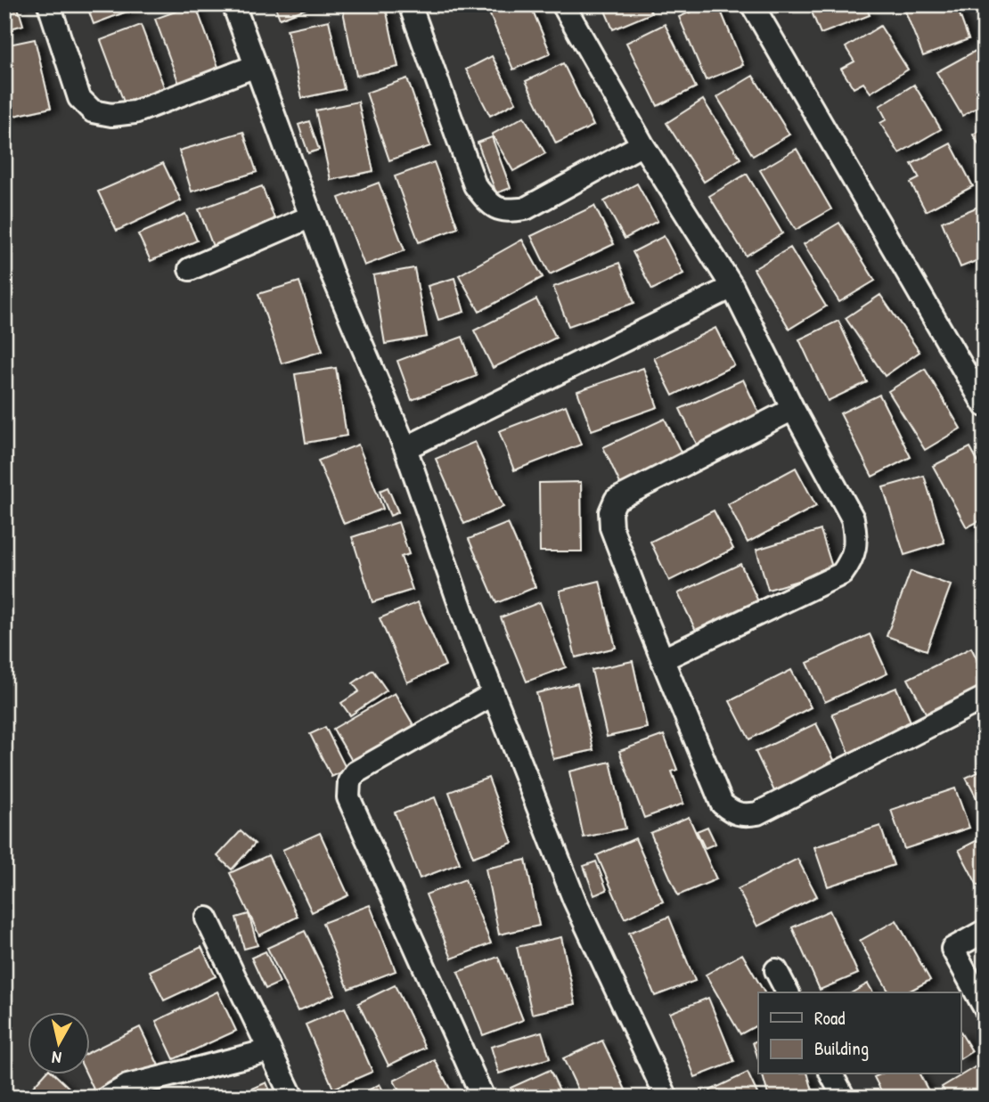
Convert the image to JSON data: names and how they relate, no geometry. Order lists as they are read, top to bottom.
{
  "legend": ["Road", "Building"],
  "north": "bottom"
}
